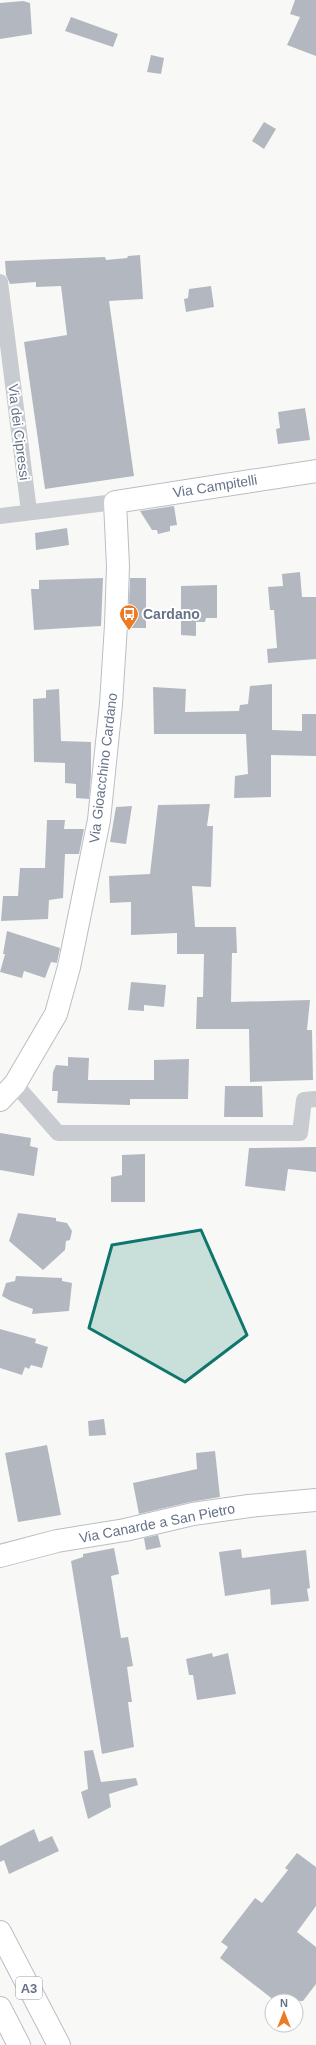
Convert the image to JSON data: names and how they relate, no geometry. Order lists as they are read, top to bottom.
{
  "streets": {
    "main road": [
      "Via Campitelli",
      "Via Gioacchino Cardano",
      "Via Canarde a San Pietro",
      "A3"
    ],
    "street": ["Via dei Cipressi"]
  },
  "crossings": [
    ["Via Campitelli", "Via Gioacchino Cardano"]
  ],
  "places": {
    "bus stop": ["Cardano"]
  },
  "north": "top"
}
